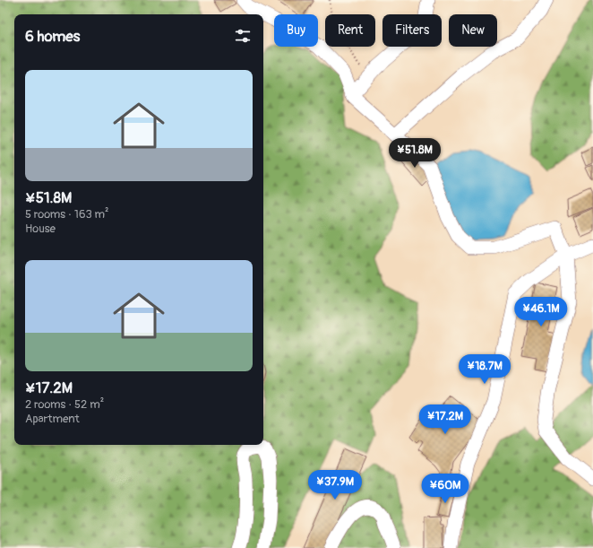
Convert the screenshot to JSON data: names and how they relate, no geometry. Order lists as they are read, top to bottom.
{
  "page": {
    "chip": [
      "Buy",
      "Rent",
      "Filters",
      "New"
    ],
    "heading": "6 homes",
    "list": [
      {
        "name": "¥51.8M",
        "note": "5 rooms · 163 m² · House"
      },
      {
        "name": "¥17.2M",
        "note": "2 rooms · 52 m² · Apartment"
      }
    ],
    "price": [
      "¥51.8M",
      "¥46.1M",
      "¥18.7M",
      "¥17.2M",
      "¥37.9M",
      "¥60M"
    ]
  }
}
